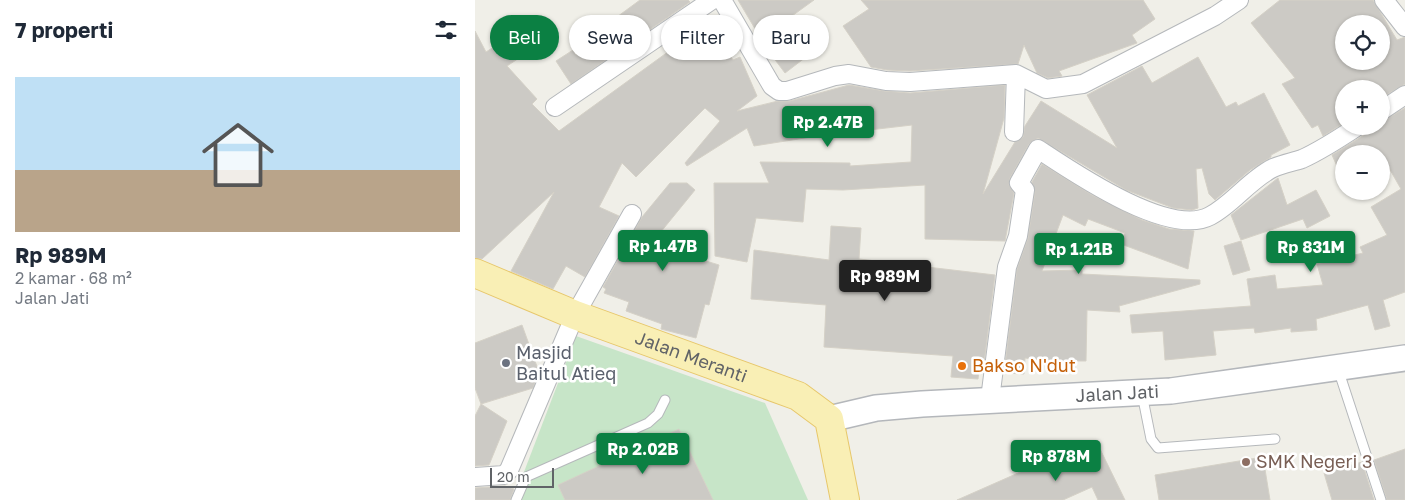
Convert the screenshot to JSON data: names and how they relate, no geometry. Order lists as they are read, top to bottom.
{
  "streets": {
    "main road": ["Jalan Meranti"],
    "street": ["Jalan Jati"]
  },
  "crossings": [
    ["Jalan Meranti", "Jalan Jati"]
  ],
  "places": ["Masjid Baitul Atieq", "Bakso N'dut", "SMK Negeri 3"],
  "scale_bar": "20 m",
  "page": {
    "heading": "7 properti",
    "map_buttons": ["+", "−"],
    "chip": [
      "Beli",
      "Sewa",
      "Filter",
      "Baru"
    ],
    "list": [
      {
        "name": "Rp 989M",
        "note": "2 kamar · 68 m² · Jalan Jati"
      }
    ],
    "price": [
      "Rp 2.47B",
      "Rp 1.47B",
      "Rp 831M",
      "Rp 1.21B",
      "Rp 989M",
      "Rp 2.02B",
      "Rp 878M"
    ],
    "scale": "20 m"
  }
}
